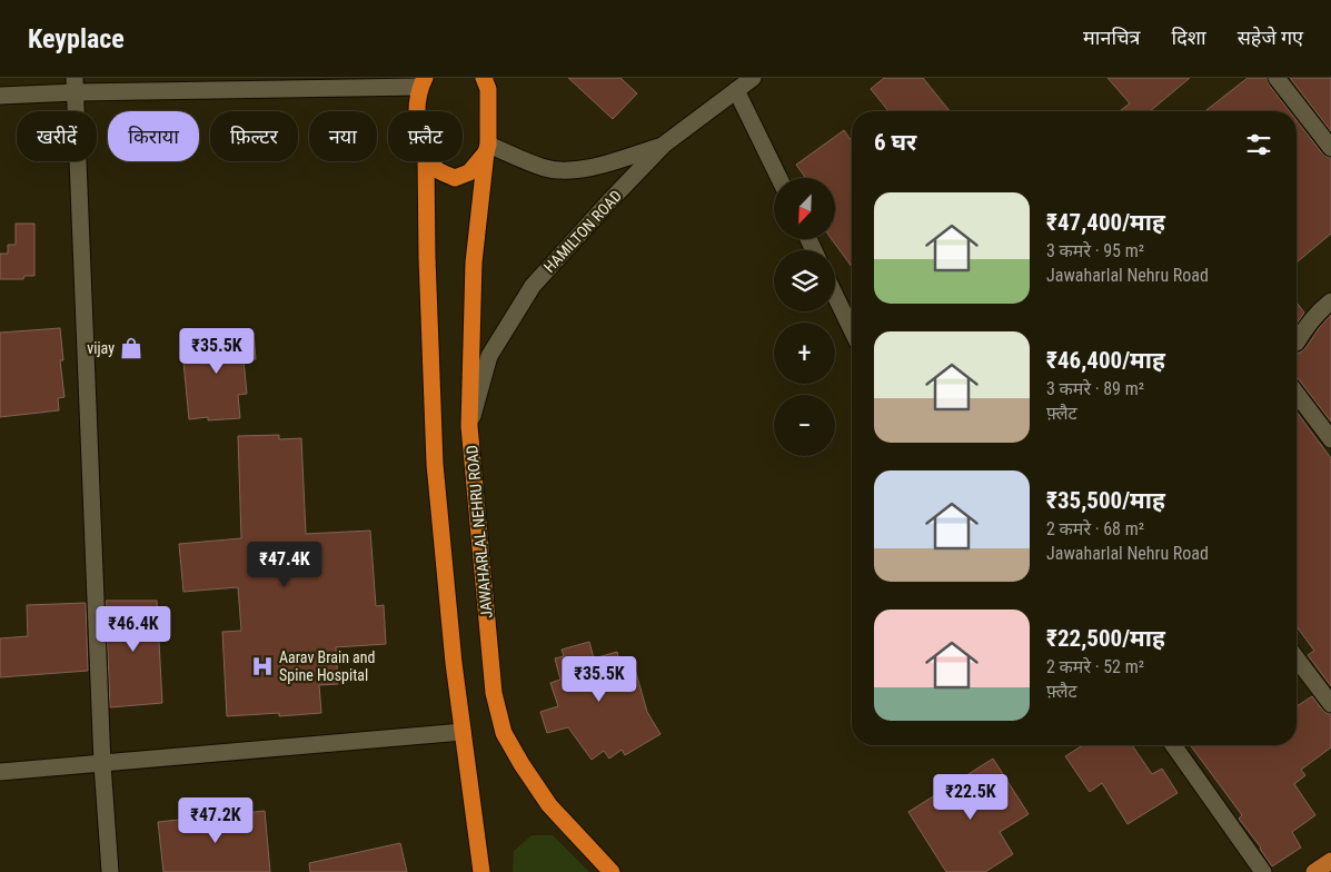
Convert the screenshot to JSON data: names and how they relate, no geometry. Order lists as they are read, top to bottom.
{
  "streets": {
    "highway": ["JAWAHARLAL NEHRU ROAD"],
    "street": ["HAMILTON ROAD"]
  },
  "crossings": [
    ["HAMILTON ROAD", "JAWAHARLAL NEHRU ROAD"]
  ],
  "places": {
    "shop": ["vijay"],
    "hospital": ["Aarav Brain and Spine Hospital"]
  },
  "north": "bottom left",
  "page": {
    "header": "Keyplace",
    "nav": ["मानचित्र", "दिशा", "सहेजे गए"],
    "chip": [
      "खरीदें",
      "किराया",
      "फ़िल्टर",
      "नया",
      "फ़्लैट"
    ],
    "heading": "6 घर",
    "map_buttons": ["+", "−"],
    "list": [
      {
        "name": "₹47,400/माह",
        "note": "3 कमरे · 95 m² · Jawaharlal Nehru Road"
      },
      {
        "name": "₹46,400/माह",
        "note": "3 कमरे · 89 m² · फ़्लैट"
      },
      {
        "name": "₹35,500/माह",
        "note": "2 कमरे · 68 m² · Jawaharlal Nehru Road"
      },
      {
        "name": "₹22,500/माह",
        "note": "2 कमरे · 52 m² · फ़्लैट"
      }
    ],
    "price": [
      "₹35.5K",
      "₹47.4K",
      "₹46.4K",
      "₹35.5K",
      "₹22.5K",
      "₹47.2K"
    ]
  }
}
